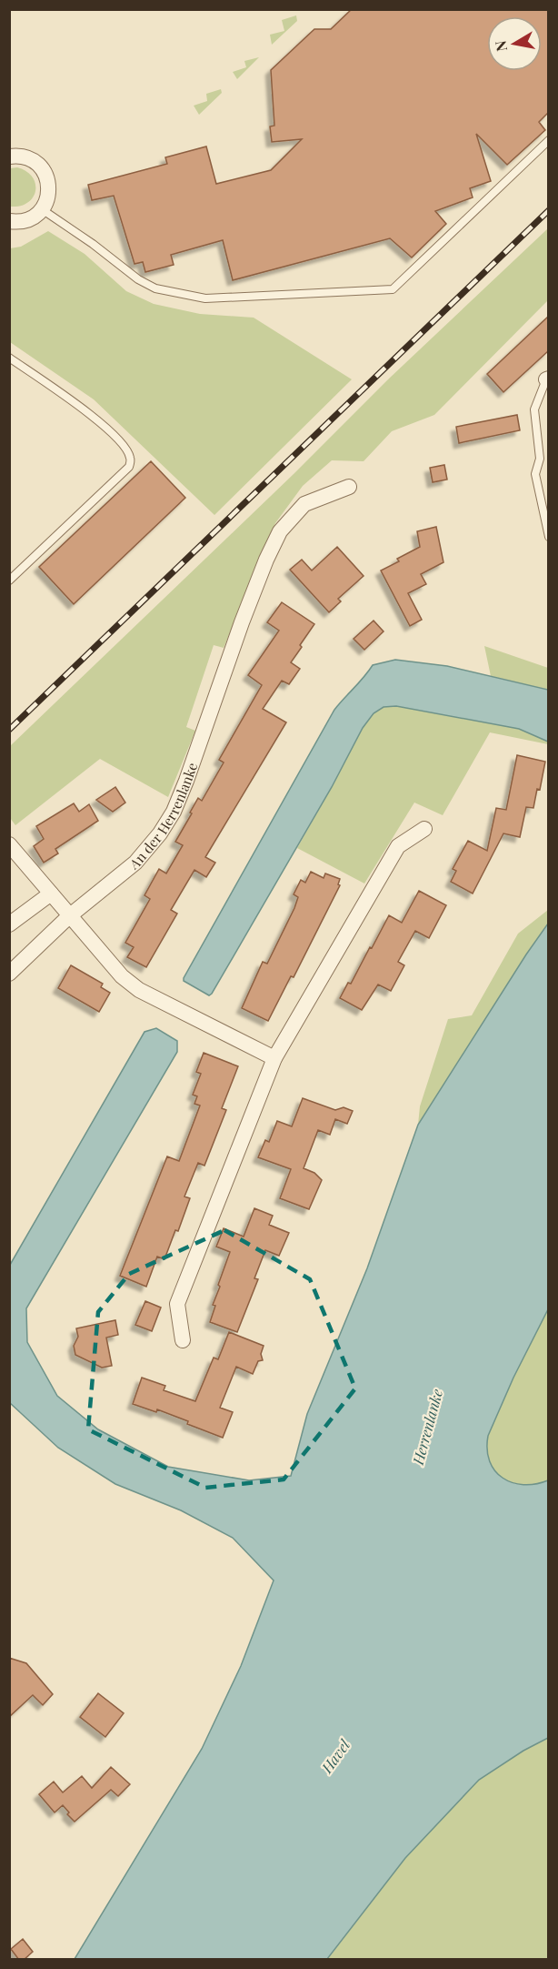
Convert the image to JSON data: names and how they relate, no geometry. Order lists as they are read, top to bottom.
{
  "streets": {
    "street": ["An der Herrenlanke"]
  },
  "water": ["Herrenlanke", "Havel"],
  "north": "left"
}
